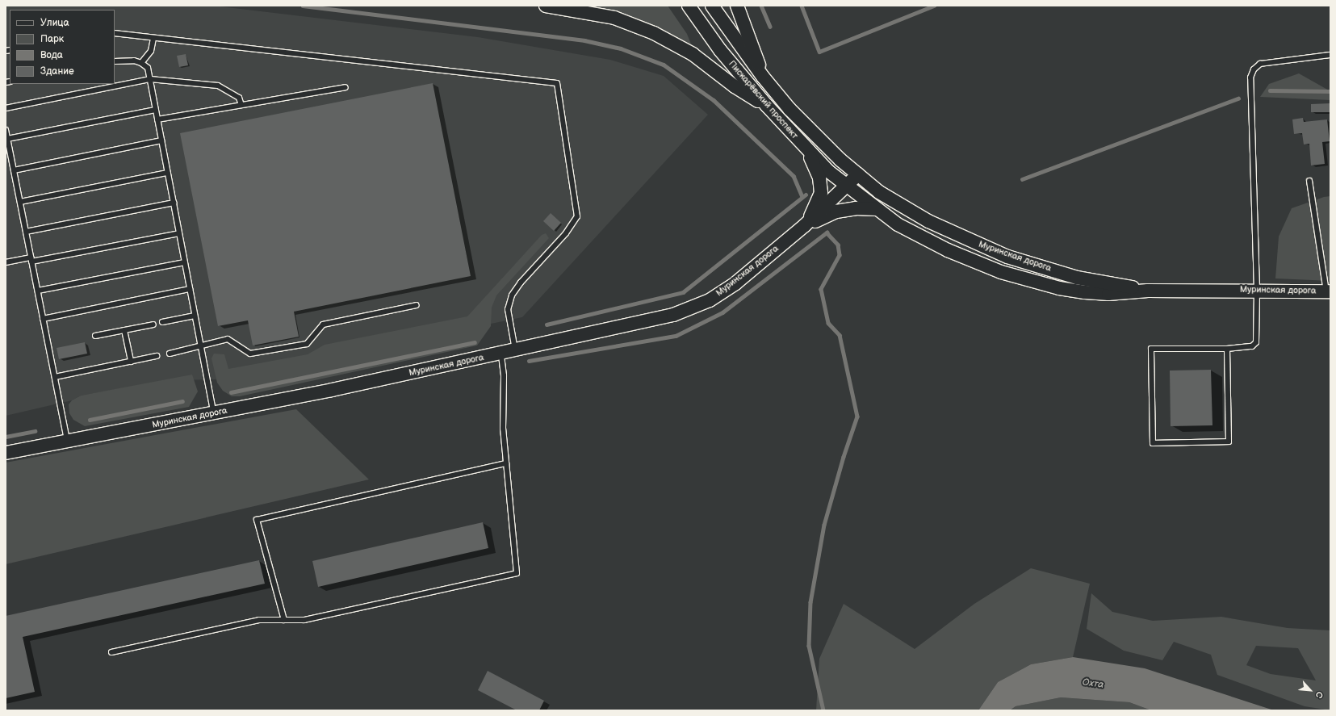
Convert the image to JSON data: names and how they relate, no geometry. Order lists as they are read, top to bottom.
{
  "streets": {
    "street": ["Пискарёвский проспект", "Муринская дорога"]
  },
  "crossings": [
    ["Пискарёвский проспект", "Муринская дорога"]
  ],
  "water": ["Охта"],
  "legend": [
    "Улица",
    "Парк",
    "Вода",
    "Здание"
  ],
  "north": "bottom right"
}
